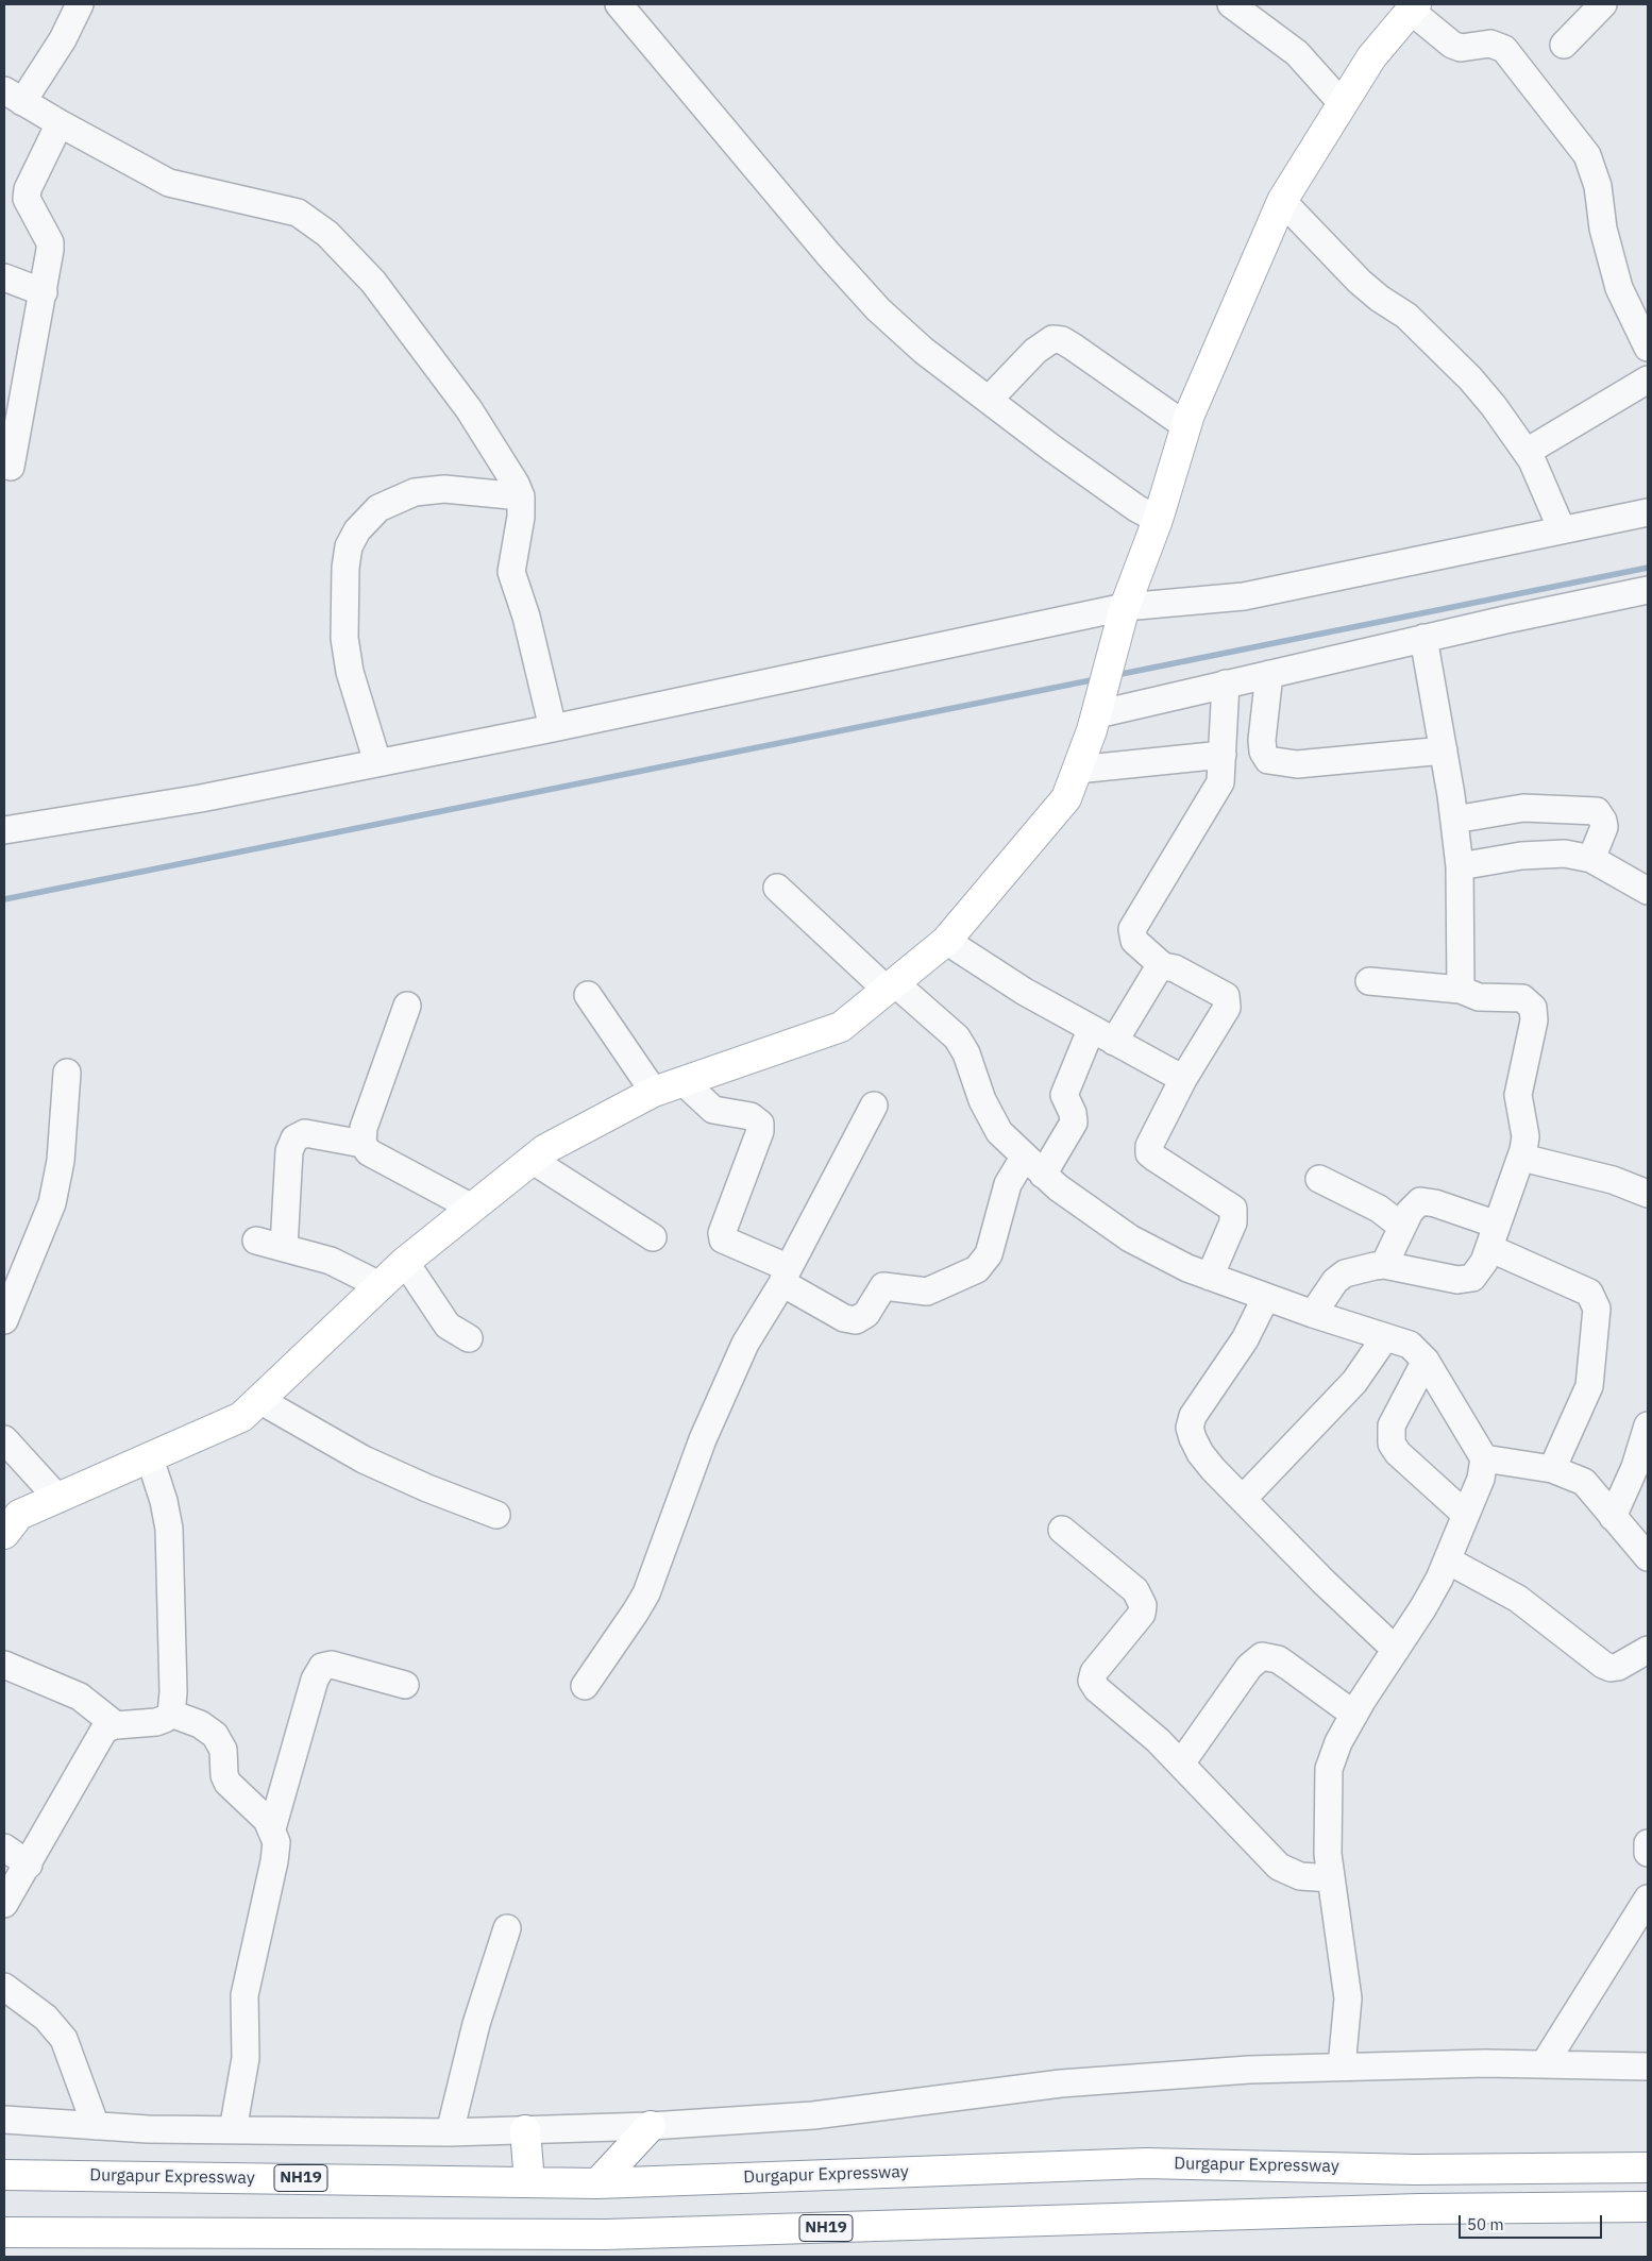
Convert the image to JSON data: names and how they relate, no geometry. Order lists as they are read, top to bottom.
{
  "streets": {
    "main road": ["Durgapur Expressway", "NH19"]
  },
  "scale_bar": "50 m"
}
